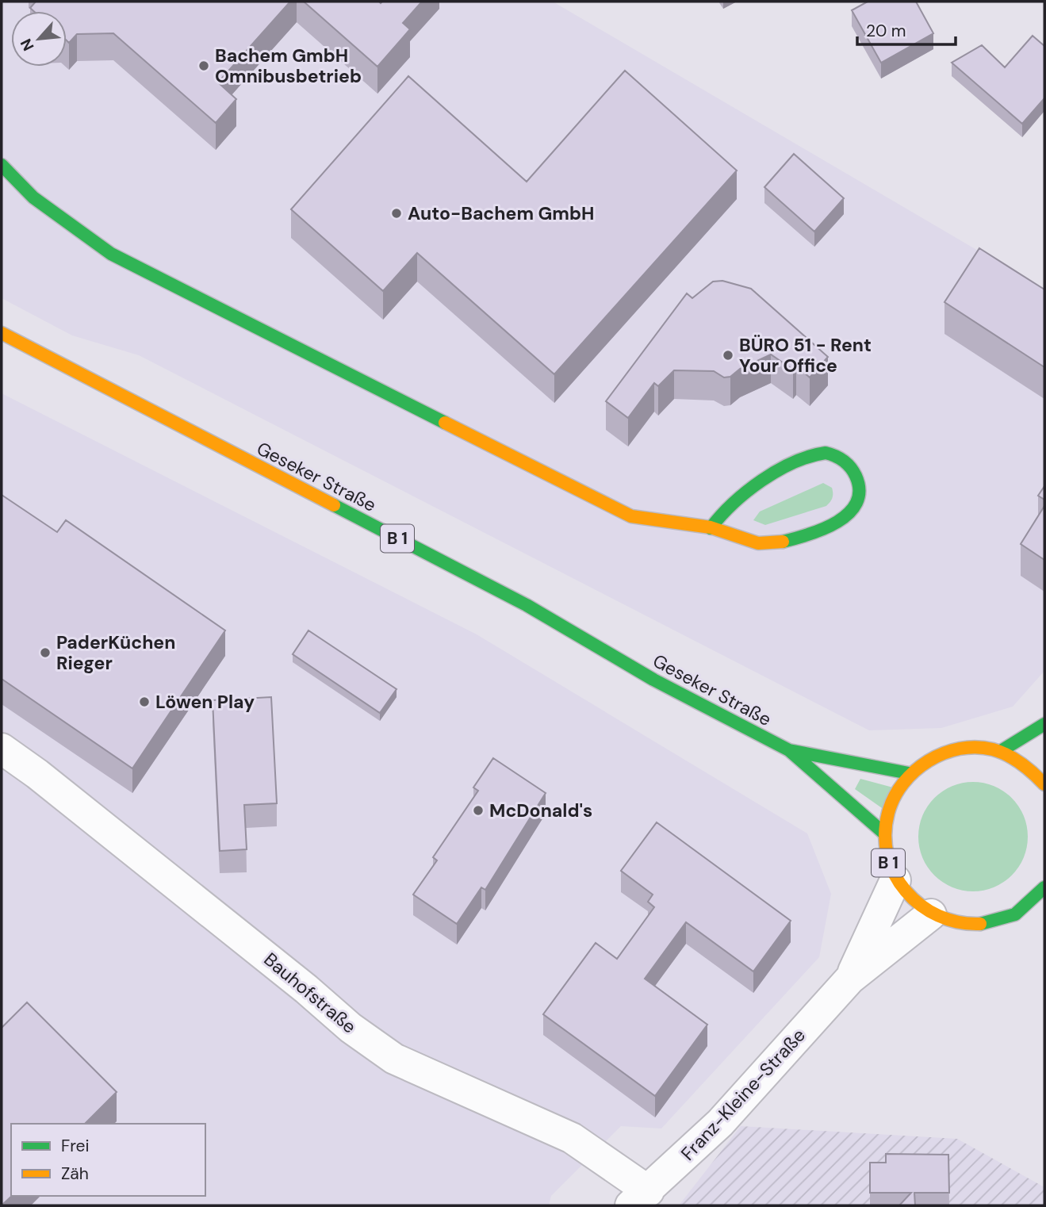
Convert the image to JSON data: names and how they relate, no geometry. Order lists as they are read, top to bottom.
{
  "streets": {
    "main road": ["Geseker Straße", "B 1"],
    "street": ["Bauhofstraße", "Franz-Kleine-Straße"]
  },
  "crossings": [
    ["Geseker Straße", "B 1"],
    ["B 1", "Franz-Kleine-Straße"],
    ["Bauhofstraße", "Franz-Kleine-Straße"]
  ],
  "places": [
    "Bachem GmbH Omnibusbetrieb",
    "Auto-Bachem GmbH",
    "BÜRO 51 - Rent Your Office",
    "PaderKüchen Rieger",
    "Löwen Play",
    "McDonald's"
  ],
  "legend": ["Frei", "Zäh"],
  "scale_bar": "20 m",
  "north": "bottom left"
}
